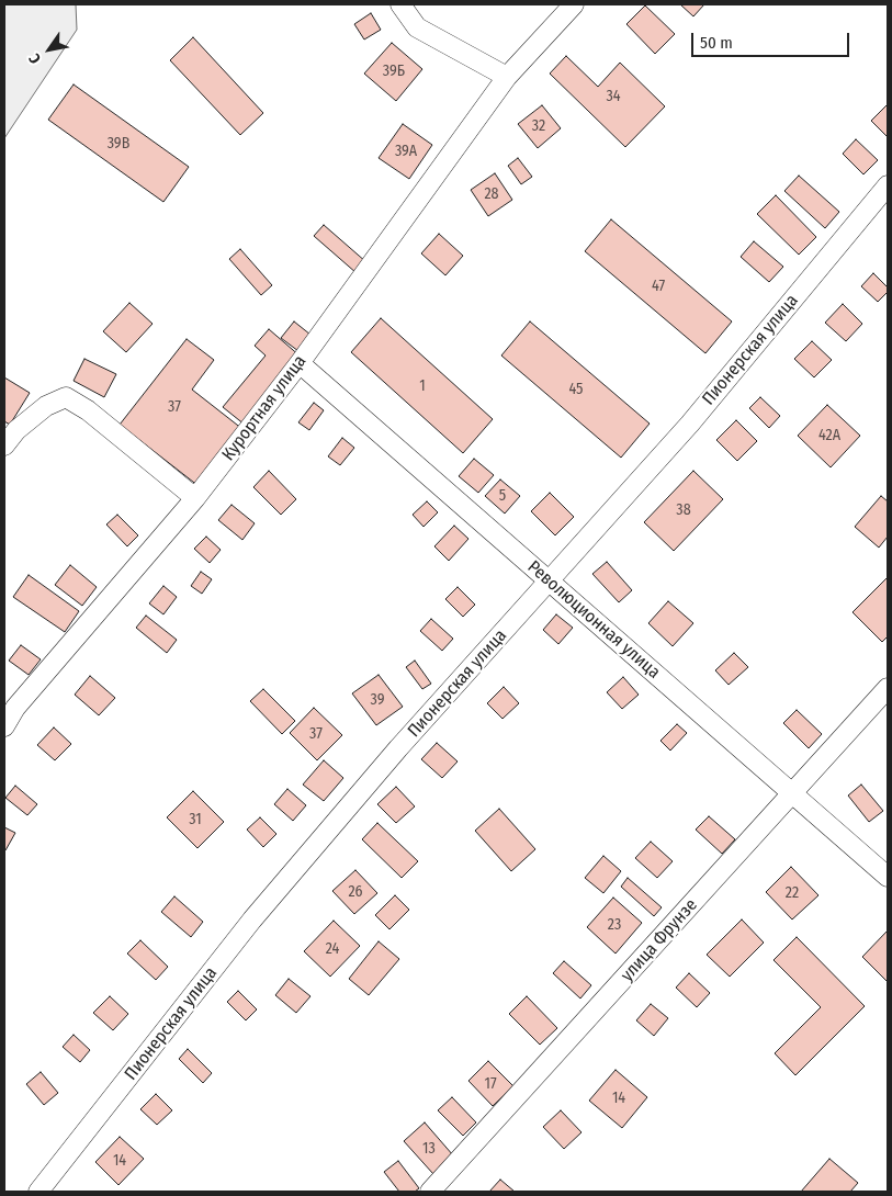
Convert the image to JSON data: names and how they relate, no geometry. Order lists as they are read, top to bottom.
{
  "streets": {
    "street": [
      "Пионерская улица",
      "Курортная улица",
      "Революционная улица",
      "улица Фрунзе"
    ]
  },
  "crossings": [
    ["Пионерская улица", "Революционная улица"],
    ["Курортная улица", "Революционная улица"],
    ["Революционная улица", "улица Фрунзе"]
  ],
  "house_numbers": [
    "39Б",
    "34",
    "32",
    "39В",
    "39А",
    "28",
    "47",
    "1",
    "45",
    "37",
    "42А",
    "5",
    "38",
    "39",
    "37",
    "31",
    "26",
    "22",
    "23",
    "24",
    "17",
    "14",
    "13",
    "14"
  ],
  "scale_bar": "50 m",
  "north": "bottom left"
}
